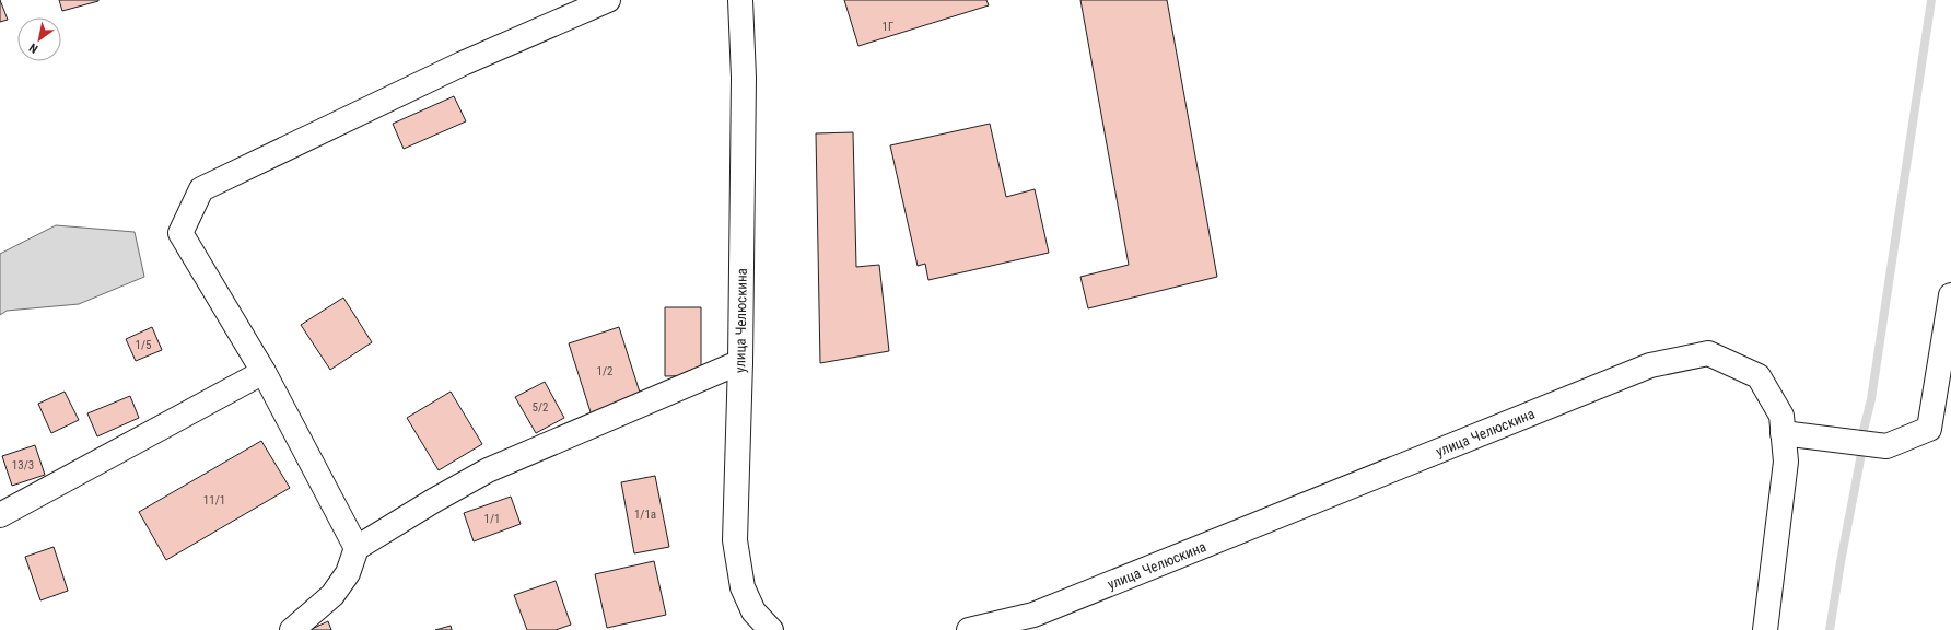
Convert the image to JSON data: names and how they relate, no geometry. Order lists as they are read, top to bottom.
{
  "streets": {
    "street": ["улица Челюскина"]
  },
  "house_numbers": [
    "1Г",
    "1/5",
    "1/2",
    "5/2",
    "13/3",
    "11/1",
    "1/1а",
    "1/1"
  ],
  "north": "bottom left"
}
